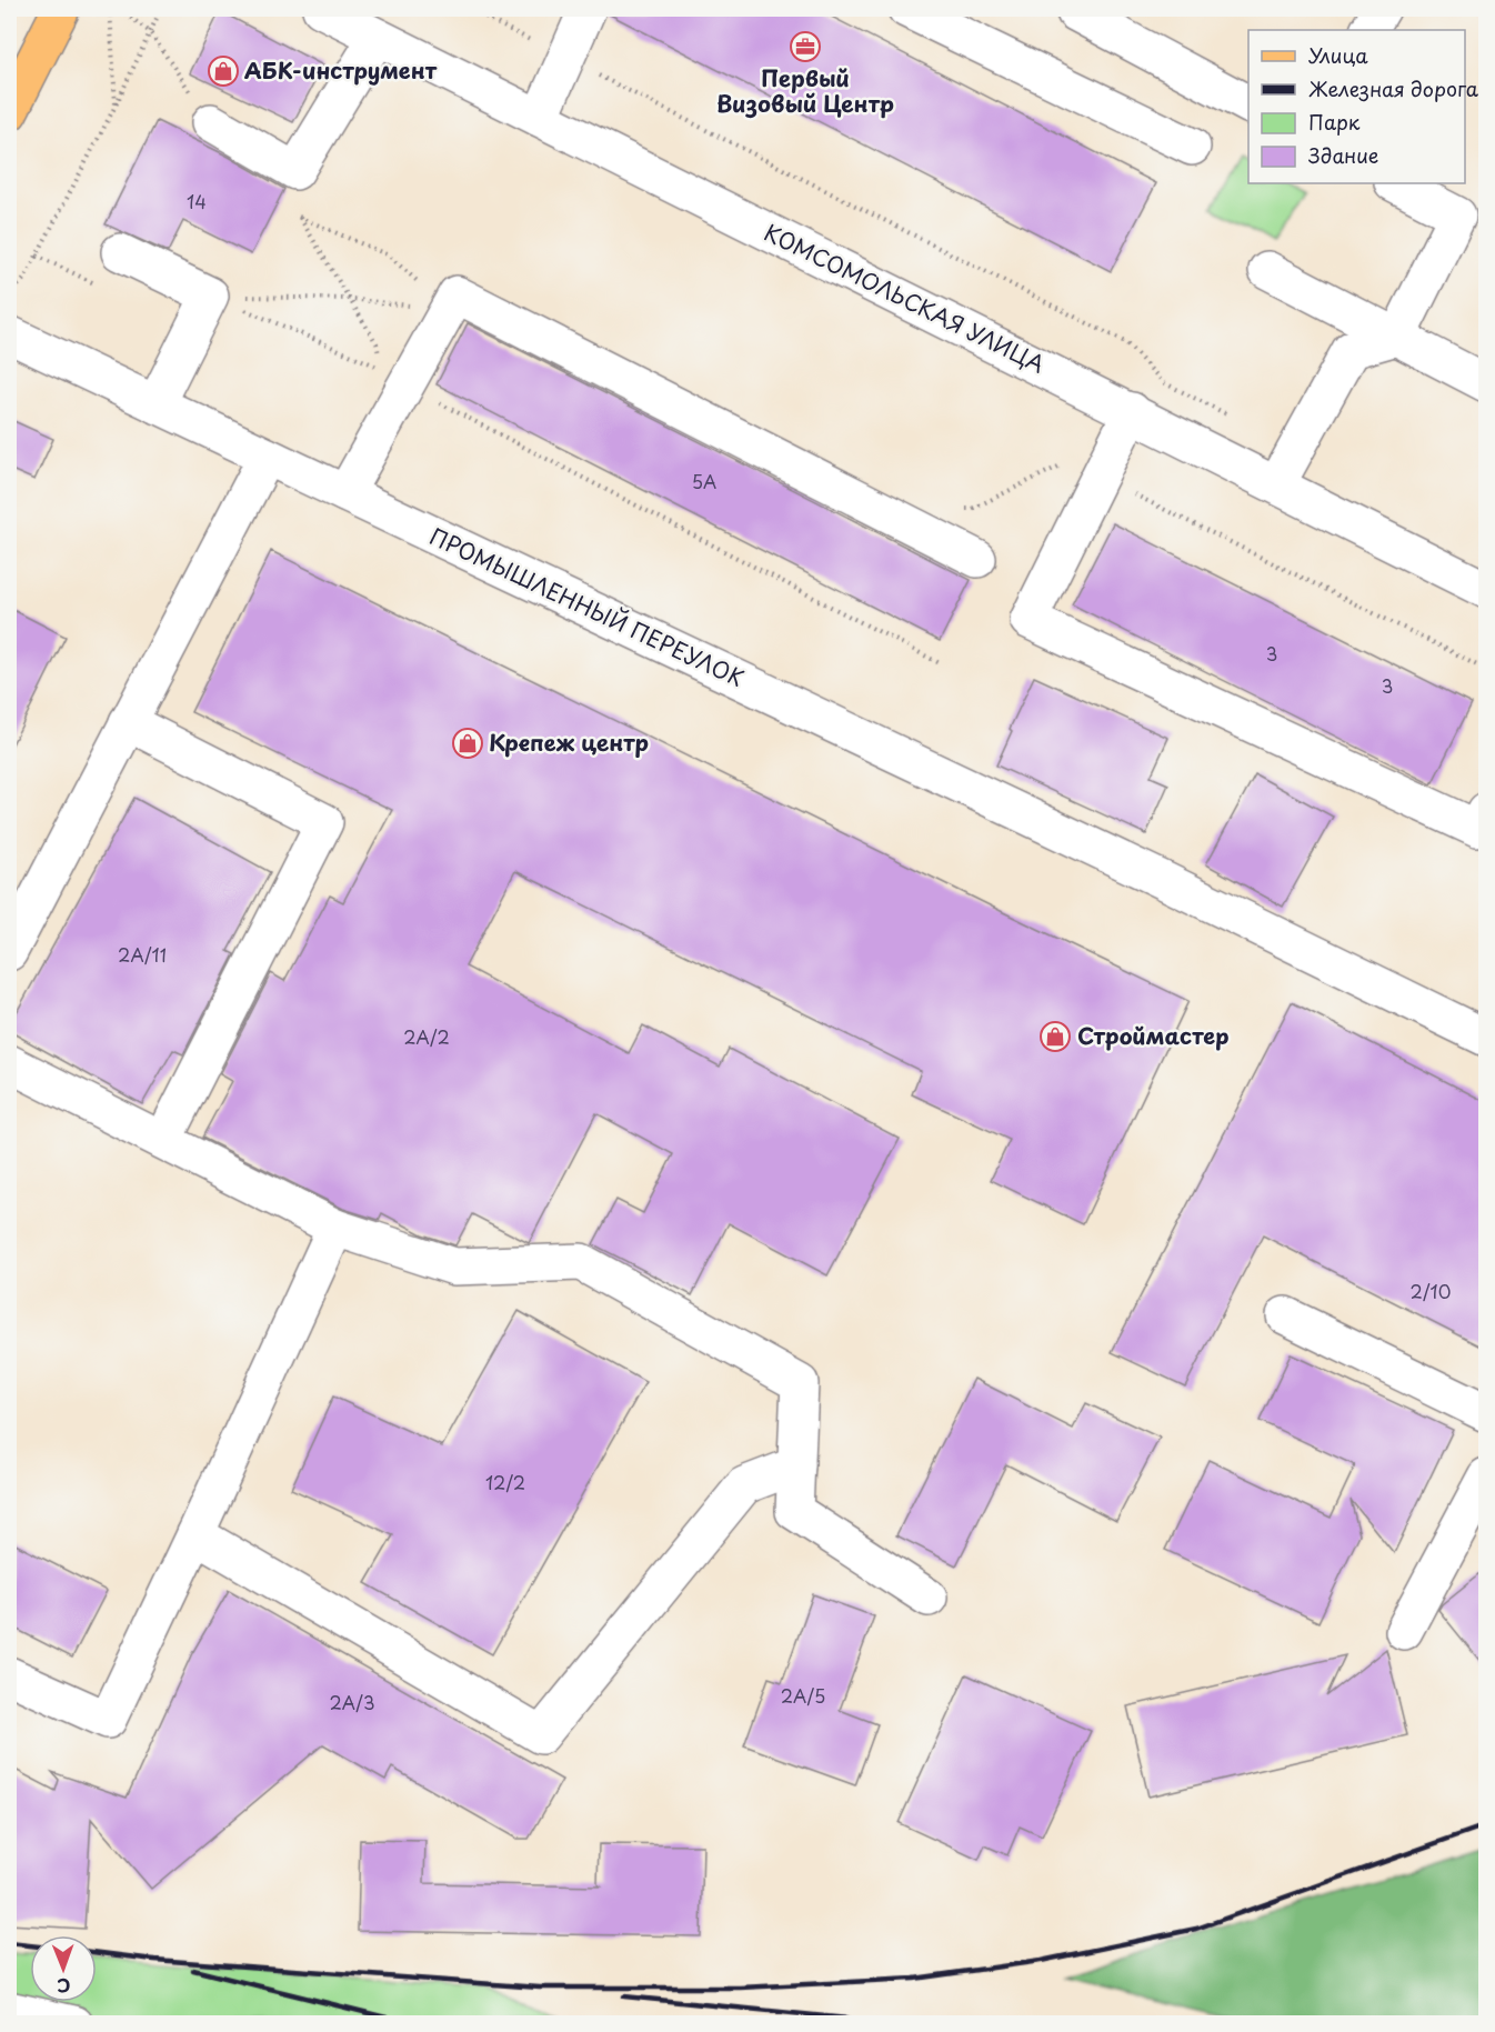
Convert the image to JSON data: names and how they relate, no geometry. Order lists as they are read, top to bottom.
{
  "streets": {
    "street": ["КОМСОМОЛЬСКАЯ УЛИЦА", "ПРОМЫШЛЕННЫЙ ПЕРЕУЛОК"]
  },
  "places": {
    "office": ["Первый Визовый Центр"],
    "shop": ["АБК-инструмент", "Крепеж центр", "Строймастер"]
  },
  "house_numbers": [
    "14",
    "5А",
    "3",
    "3",
    "2А/11",
    "2А/2",
    "2/10",
    "12/2",
    "2А/5",
    "2А/3"
  ],
  "legend": [
    "Улица",
    "Железная дорога",
    "Парк",
    "Здание"
  ],
  "north": "bottom"
}
